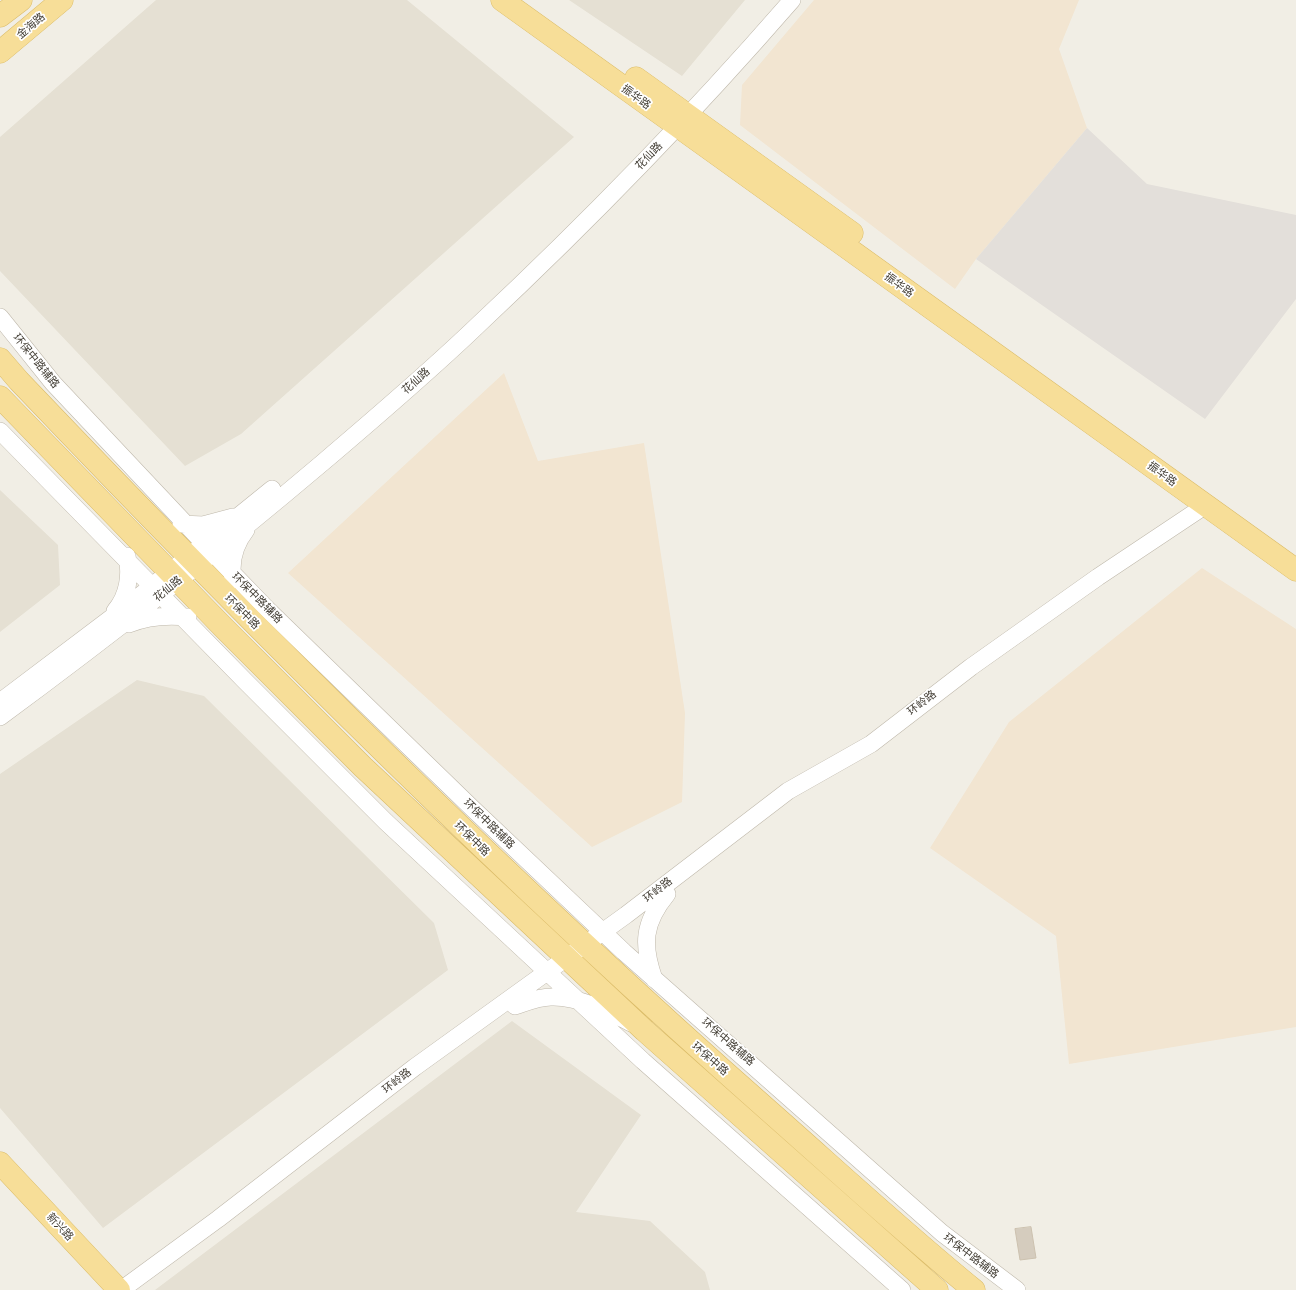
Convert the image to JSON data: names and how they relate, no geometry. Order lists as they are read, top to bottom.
{
  "streets": {
    "main road": [
      "金海路",
      "振华路",
      "环保中路",
      "新兴路"
    ],
    "street": ["花仙路", "环保中路辅路", "环岭路"]
  },
  "crossings": [
    ["振华路", "花仙路"],
    ["振华路", "环岭路"],
    ["花仙路", "环保中路辅路"],
    ["花仙路", "环保中路"],
    ["环保中路辅路", "环保中路"],
    ["环保中路辅路", "环岭路"],
    ["环保中路", "环岭路"],
    ["环岭路", "新兴路"]
  ]
}
